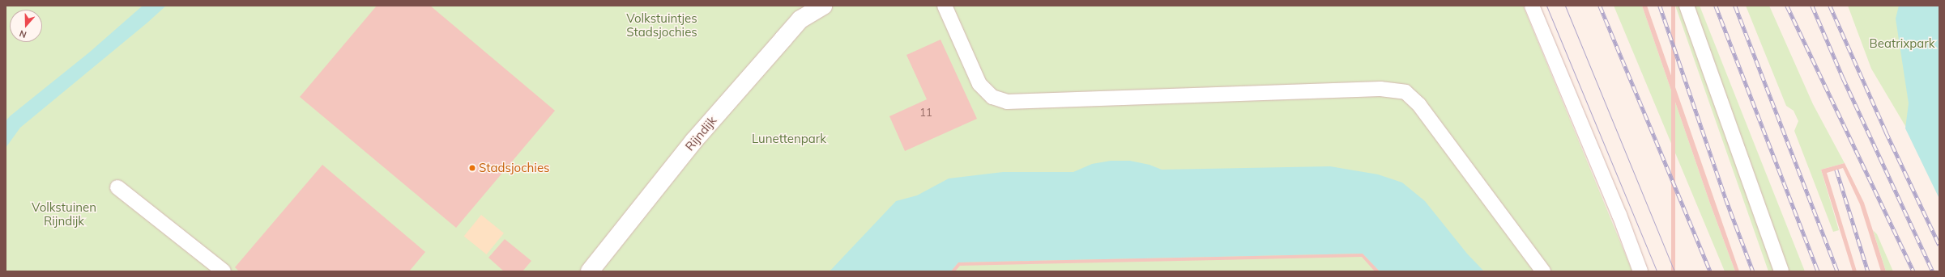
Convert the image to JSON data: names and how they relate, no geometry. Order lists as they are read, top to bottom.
{
  "streets": {
    "street": ["Rijndijk"]
  },
  "parks": [
    "Volkstuintjes Stadsjochies",
    "Beatrixpark",
    "Lunettenpark",
    "Volkstuinen Rijndijk"
  ],
  "places": ["Stadsjochies"],
  "house_numbers": ["11"],
  "north": "bottom"
}
